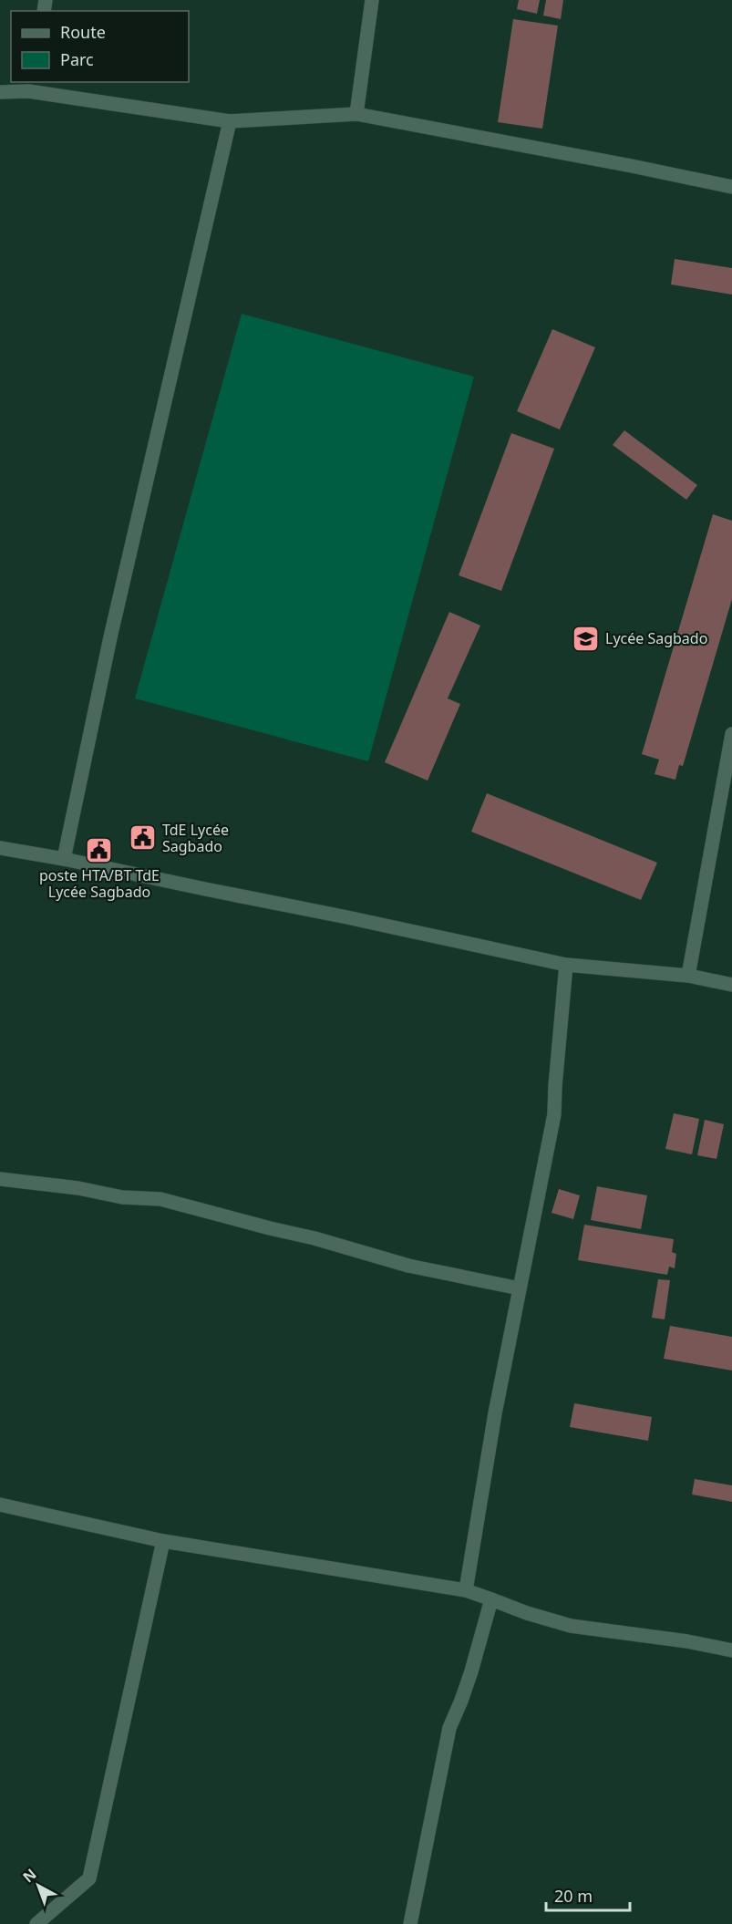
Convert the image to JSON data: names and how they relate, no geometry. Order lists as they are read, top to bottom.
{
  "places": {
    "school or university": ["Lycée Sagbado"],
    "public building": ["TdE Lycée Sagbado", "poste HTA/BT TdE Lycée Sagbado"]
  },
  "legend": ["Route", "Parc"],
  "scale_bar": "20 m",
  "north": "top left"
}
